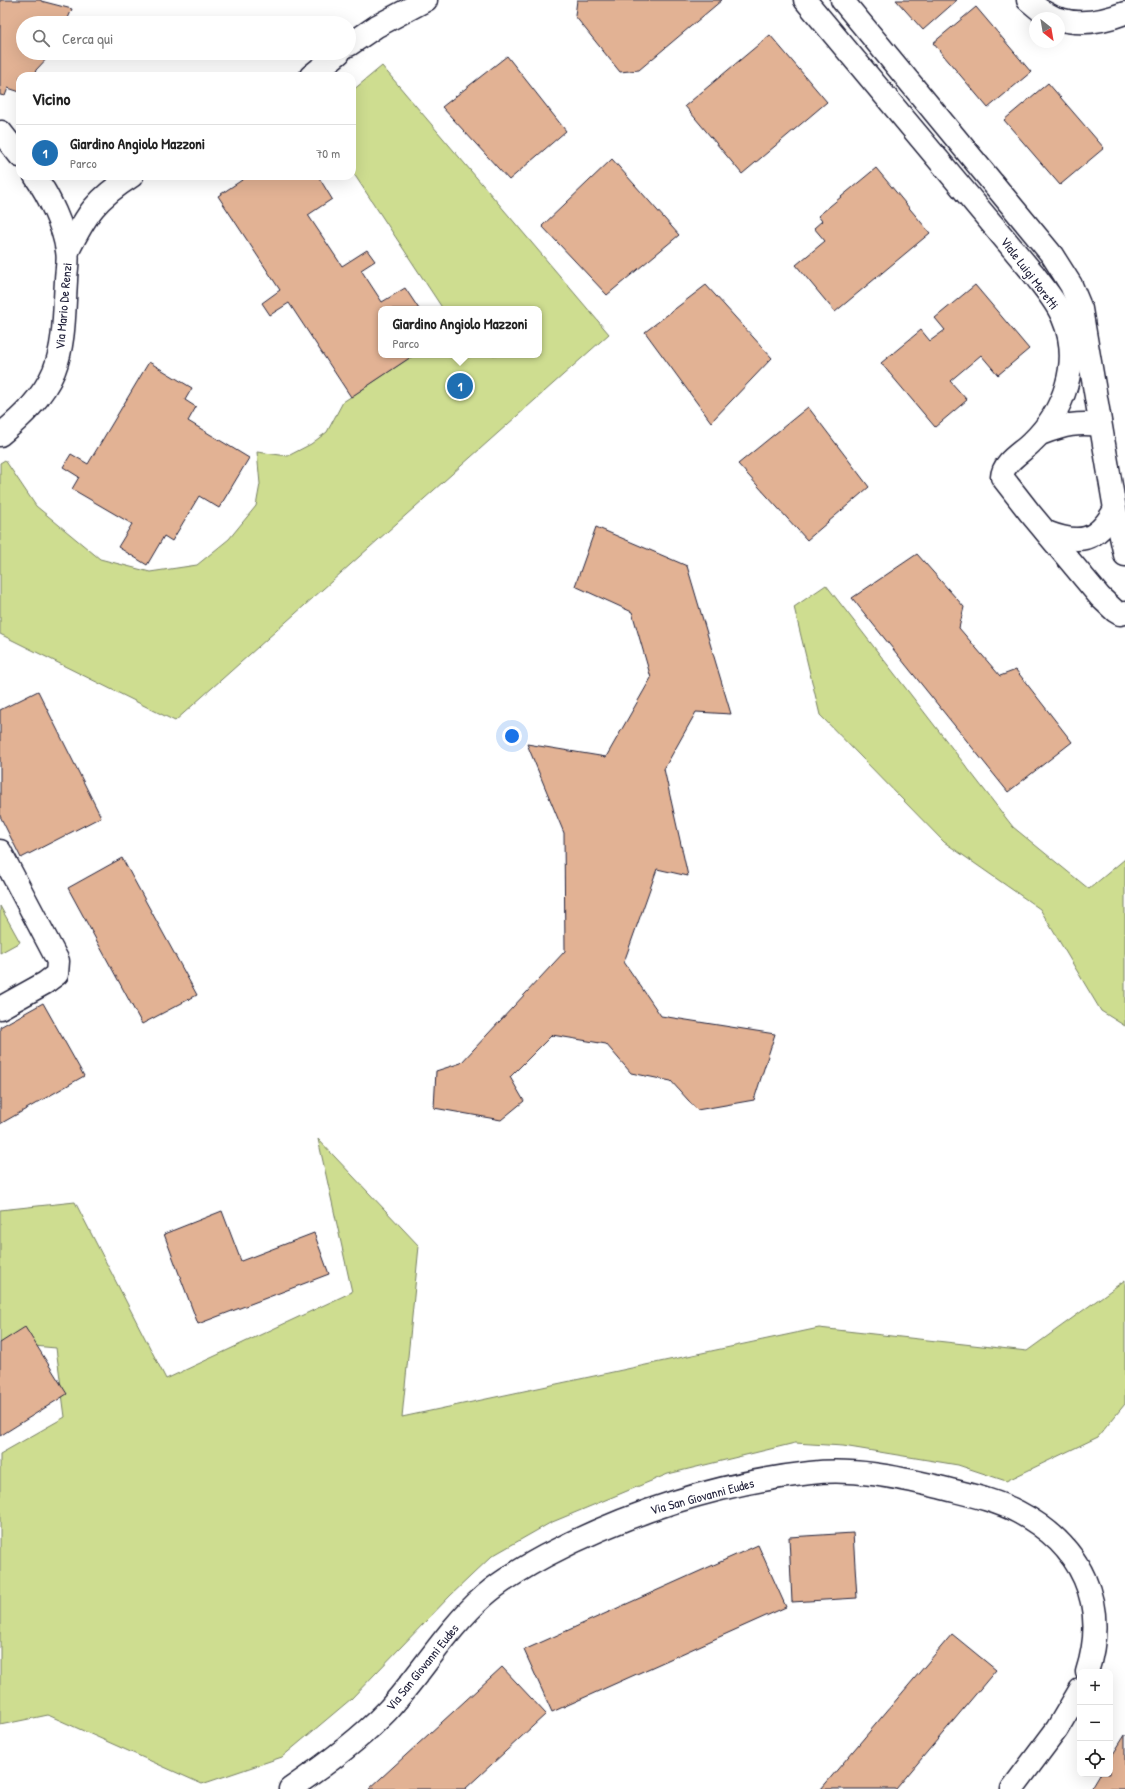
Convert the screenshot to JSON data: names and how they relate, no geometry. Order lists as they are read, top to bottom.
{
  "streets": {
    "street": ["Viale Luigi Moretti", "Via Mario De Renzi", "Via San Giovanni Eudes"]
  },
  "north": "bottom right",
  "page": {
    "search": "Cerca qui",
    "heading": "Vicino",
    "list": [
      {
        "mark": "1",
        "name": "Giardino Angiolo Mazzoni",
        "note": "Parco",
        "value": "70 m"
      }
    ],
    "popup": ["Giardino Angiolo Mazzoni", "Parco"],
    "pins": "1",
    "map_buttons": ["+", "−"]
  }
}
